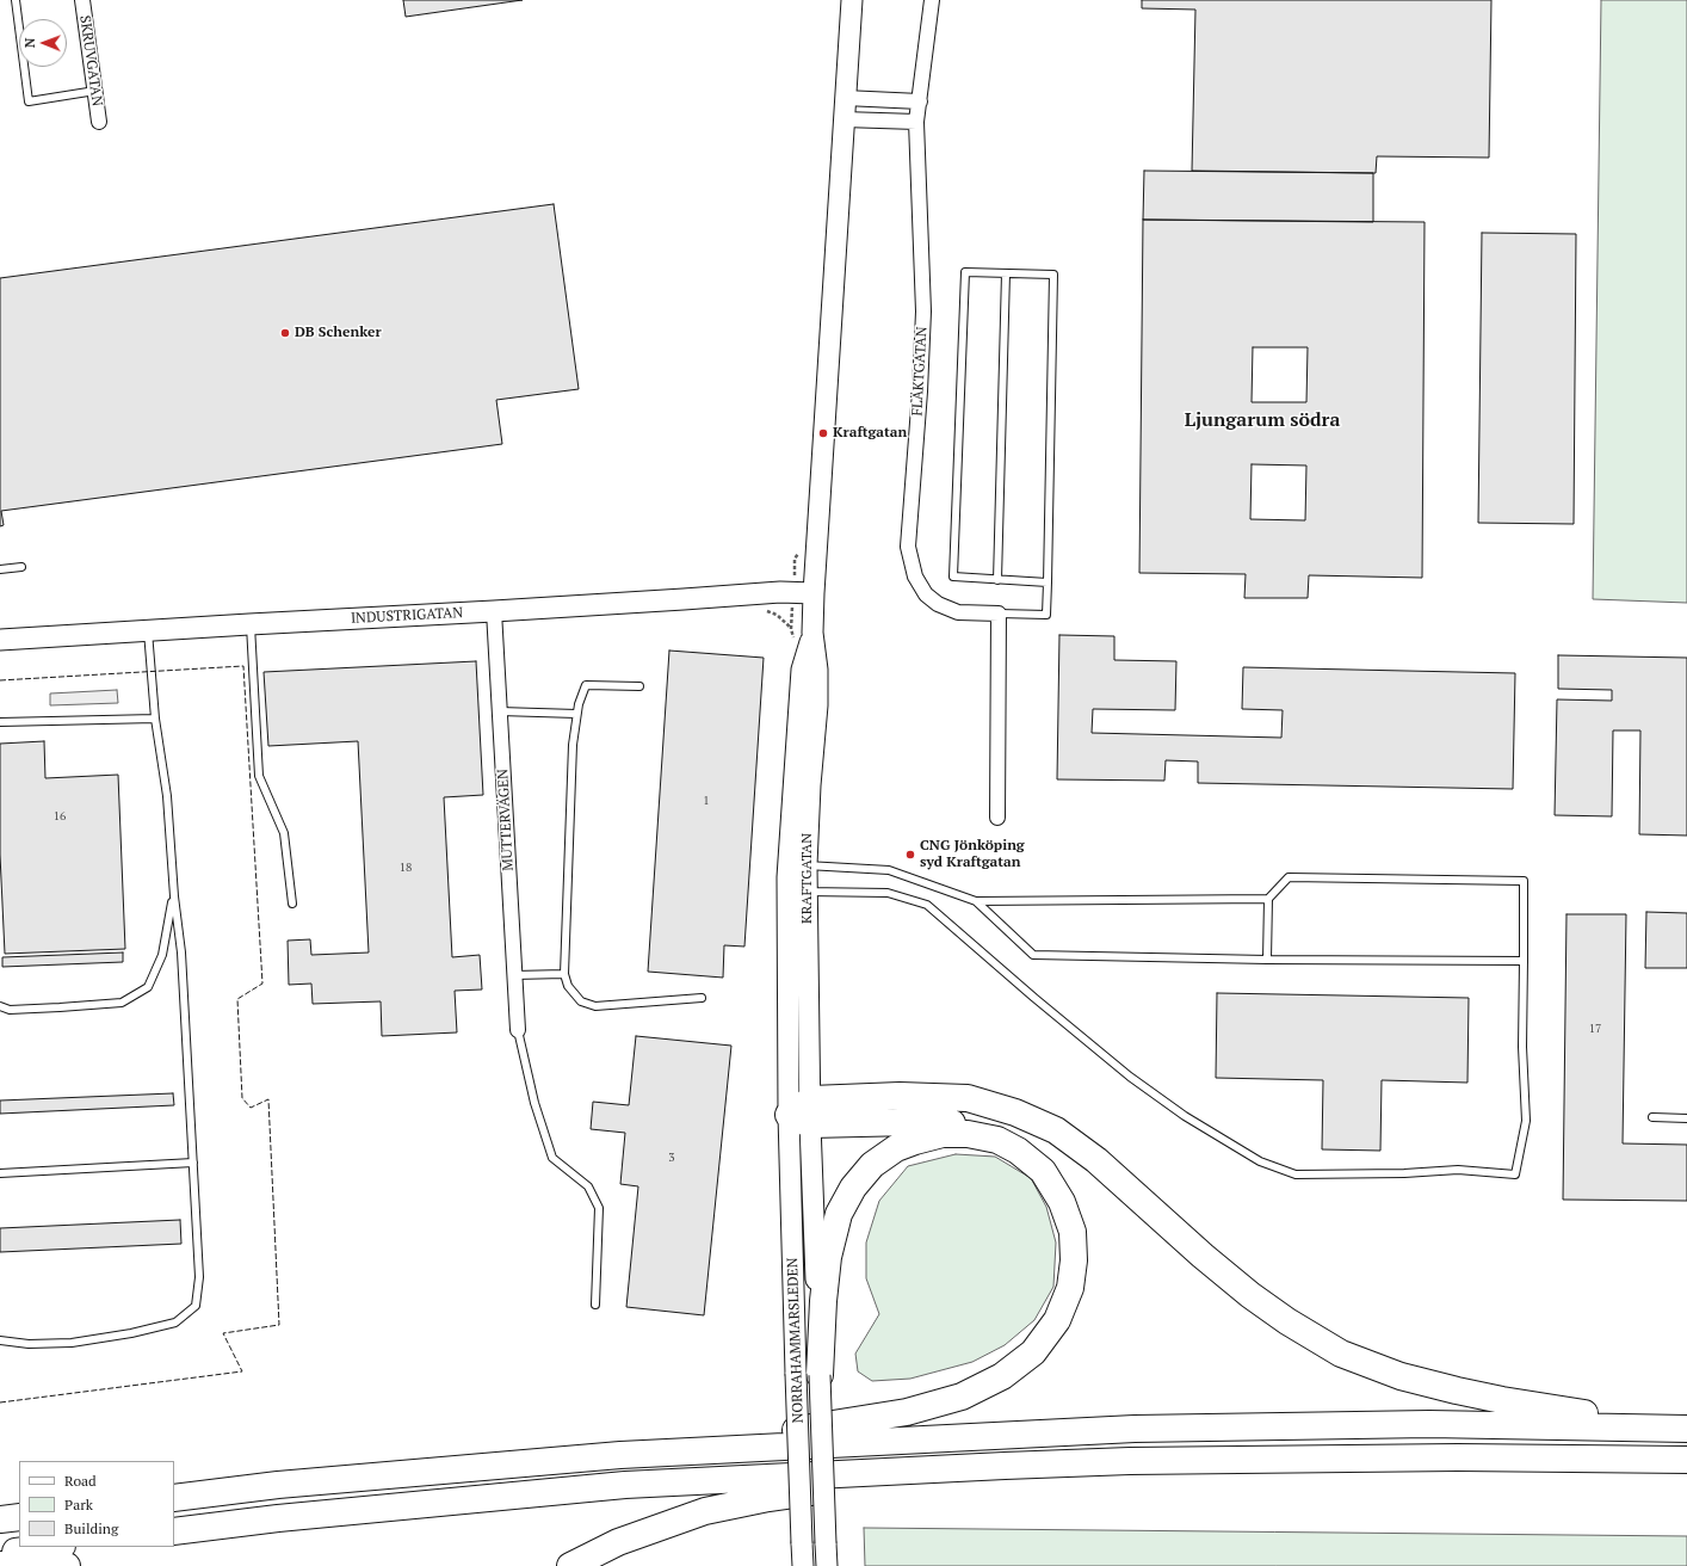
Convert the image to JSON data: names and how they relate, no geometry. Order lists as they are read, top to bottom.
{
  "streets": {
    "street": [
      "SKRUVGATAN",
      "FLÄKTGATAN",
      "INDUSTRIGATAN",
      "MUTTERVÄGEN",
      "KRAFTGATAN",
      "NORRAHAMMARSLEDEN"
    ]
  },
  "crossings": [
    ["INDUSTRIGATAN", "MUTTERVÄGEN"],
    ["INDUSTRIGATAN", "KRAFTGATAN"],
    ["KRAFTGATAN", "NORRAHAMMARSLEDEN"]
  ],
  "districts": ["Ljungarum södra"],
  "places": ["DB Schenker", "Kraftgatan", "CNG Jönköping syd Kraftgatan"],
  "house_numbers": [
    "1",
    "16",
    "18",
    "17",
    "3"
  ],
  "legend": ["Road", "Park", "Building"],
  "north": "left"
}
